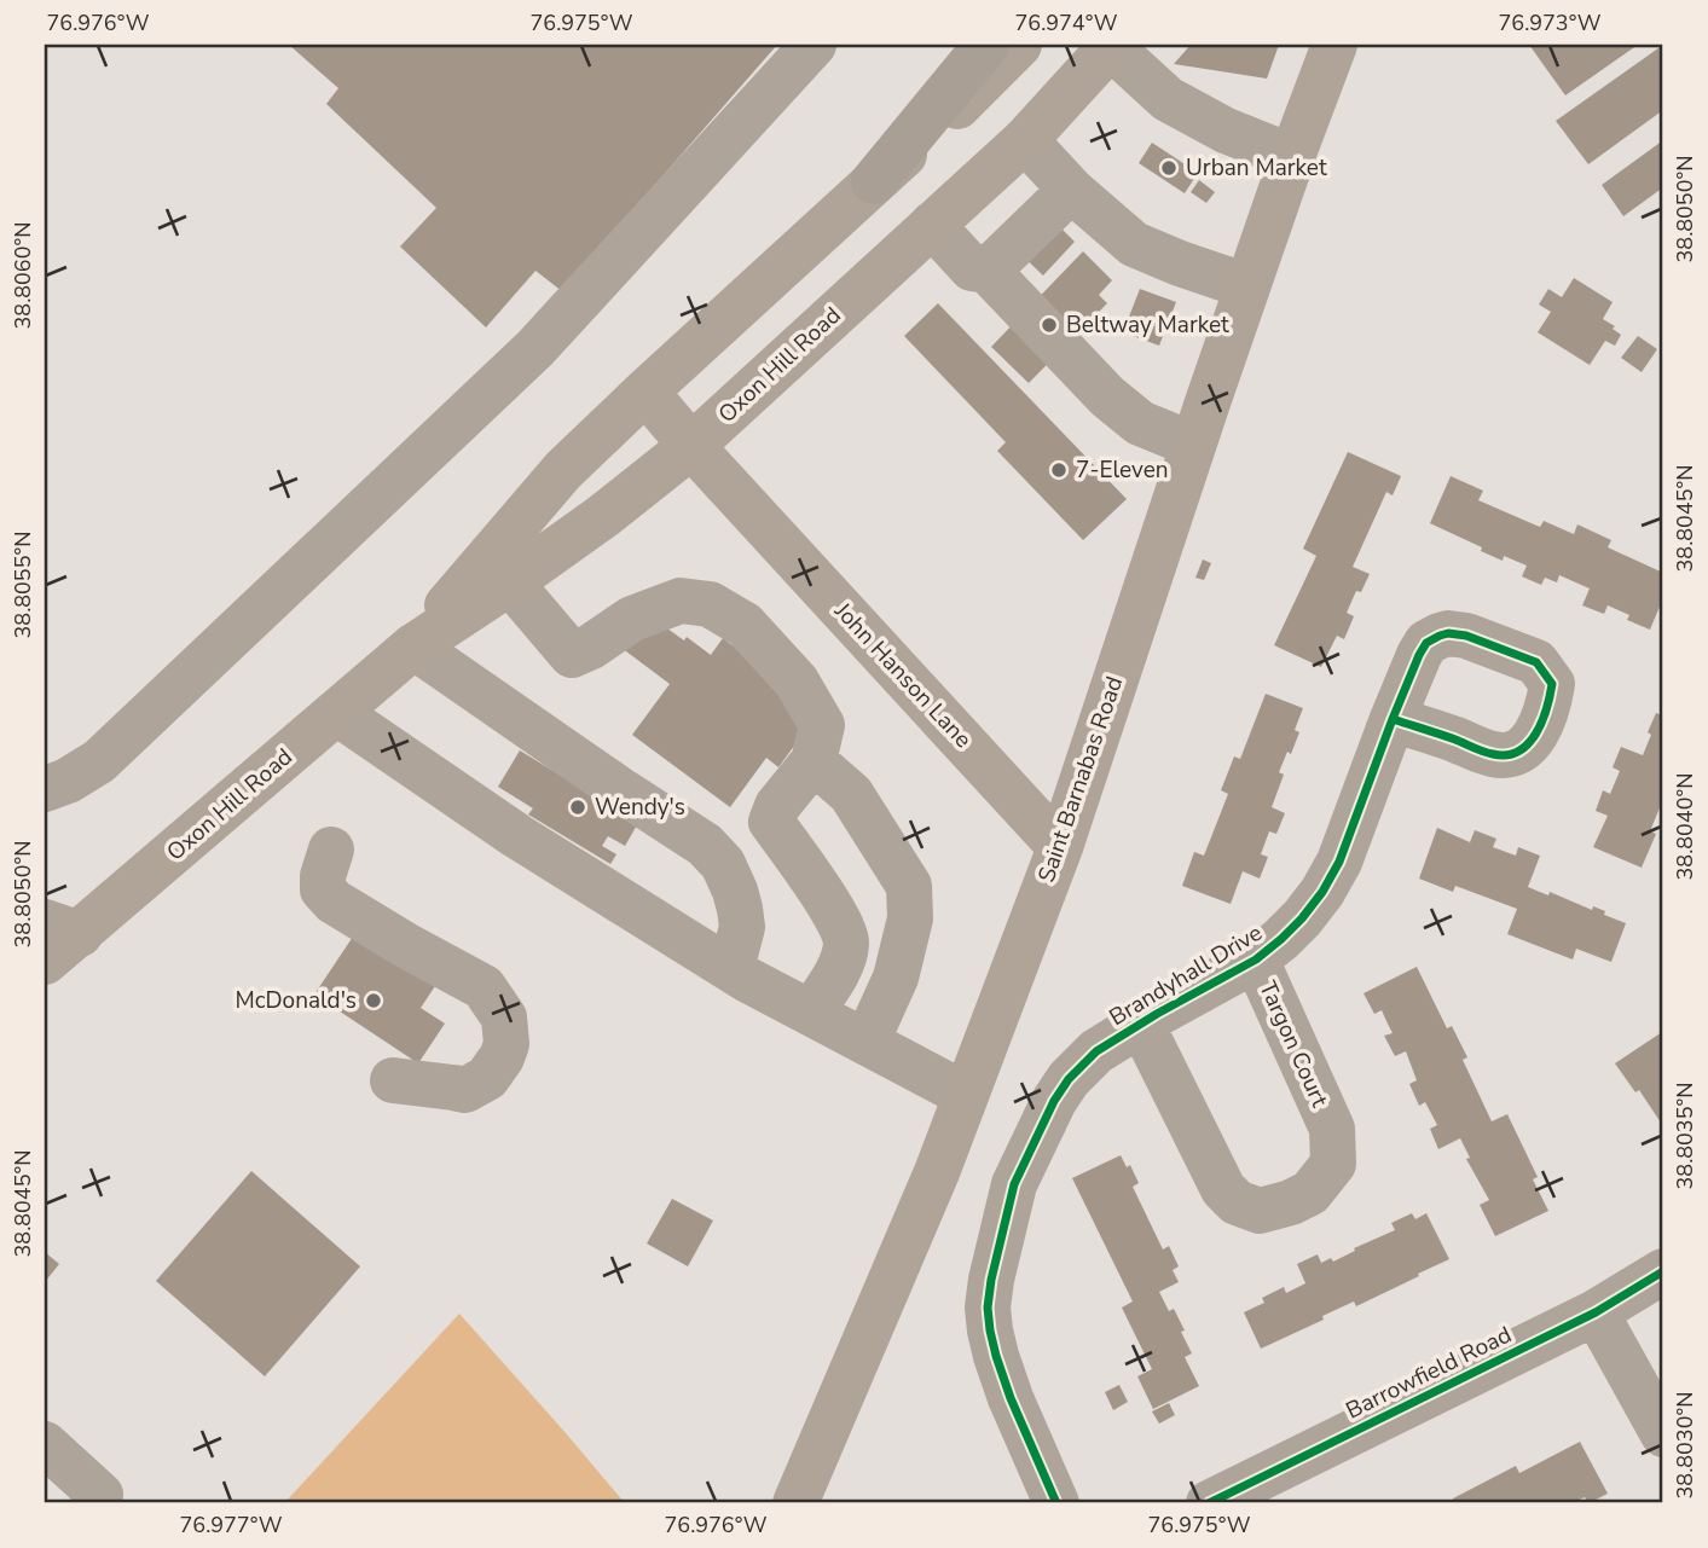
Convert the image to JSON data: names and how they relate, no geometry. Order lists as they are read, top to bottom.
{
  "streets": {
    "main road": ["Oxon Hill Road", "John Hanson Lane", "Saint Barnabas Road"],
    "street": ["Brandyhall Drive", "Targon Court", "Barrowfield Road"]
  },
  "crossings": [
    ["Oxon Hill Road", "John Hanson Lane"],
    ["John Hanson Lane", "Saint Barnabas Road"],
    ["Brandyhall Drive", "Targon Court"]
  ],
  "places": [
    "Urban Market",
    "Beltway Market",
    "7-Eleven",
    "Wendy's",
    "McDonald's"
  ],
  "coordinates": [
    "76.976°W",
    "76.975°W",
    "76.974°W",
    "76.973°W",
    "38.8050°N",
    "38.8060°N",
    "38.8045°N",
    "38.8055°N",
    "38.8040°N",
    "38.8035°N",
    "38.8030°N",
    "76.977°W"
  ]
}
